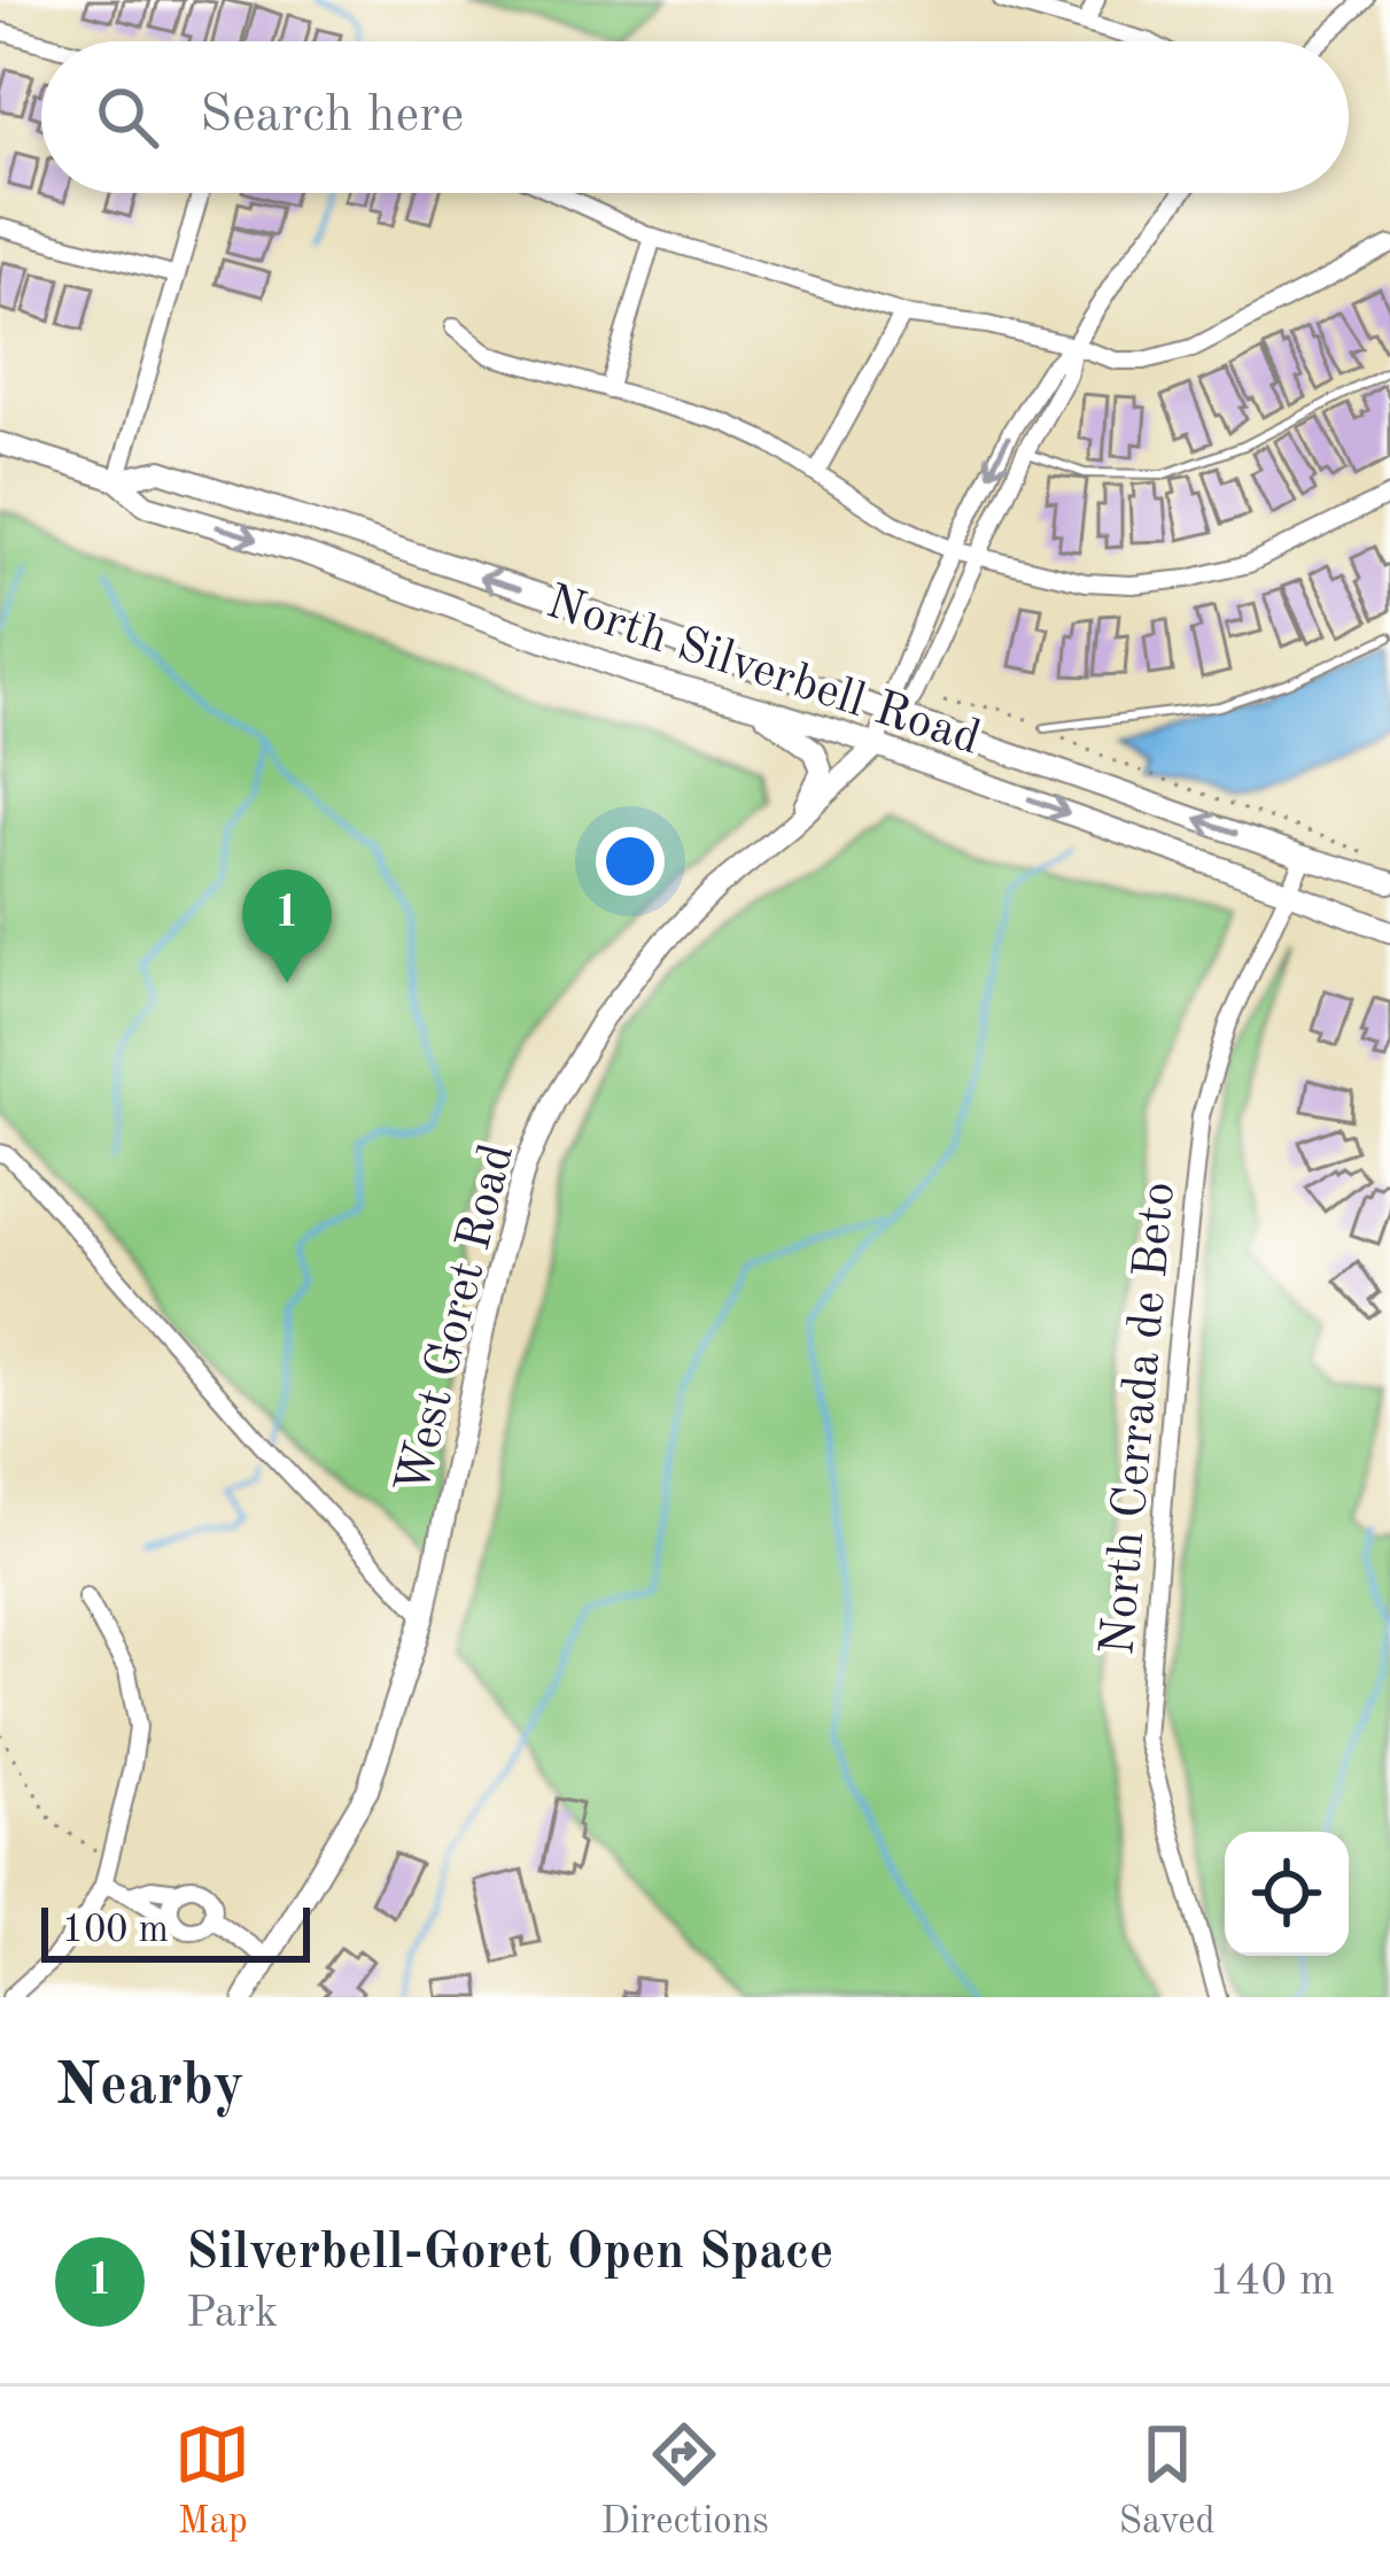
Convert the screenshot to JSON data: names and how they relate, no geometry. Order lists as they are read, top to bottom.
{
  "streets": {
    "main road": ["North Silverbell Road", "West Goret Road"],
    "street": ["North Cerrada de Beto"]
  },
  "crossings": [
    ["North Silverbell Road", "West Goret Road"],
    ["North Silverbell Road", "North Cerrada de Beto"]
  ],
  "scale_bar": "100 m",
  "page": {
    "search": "Search here",
    "pins": "1",
    "scale": "100 m",
    "heading": "Nearby",
    "list": [
      {
        "mark": "1",
        "name": "Silverbell-Goret Open Space",
        "note": "Park",
        "value": "140 m"
      }
    ],
    "nav": ["Map", "Directions", "Saved"]
  }
}
